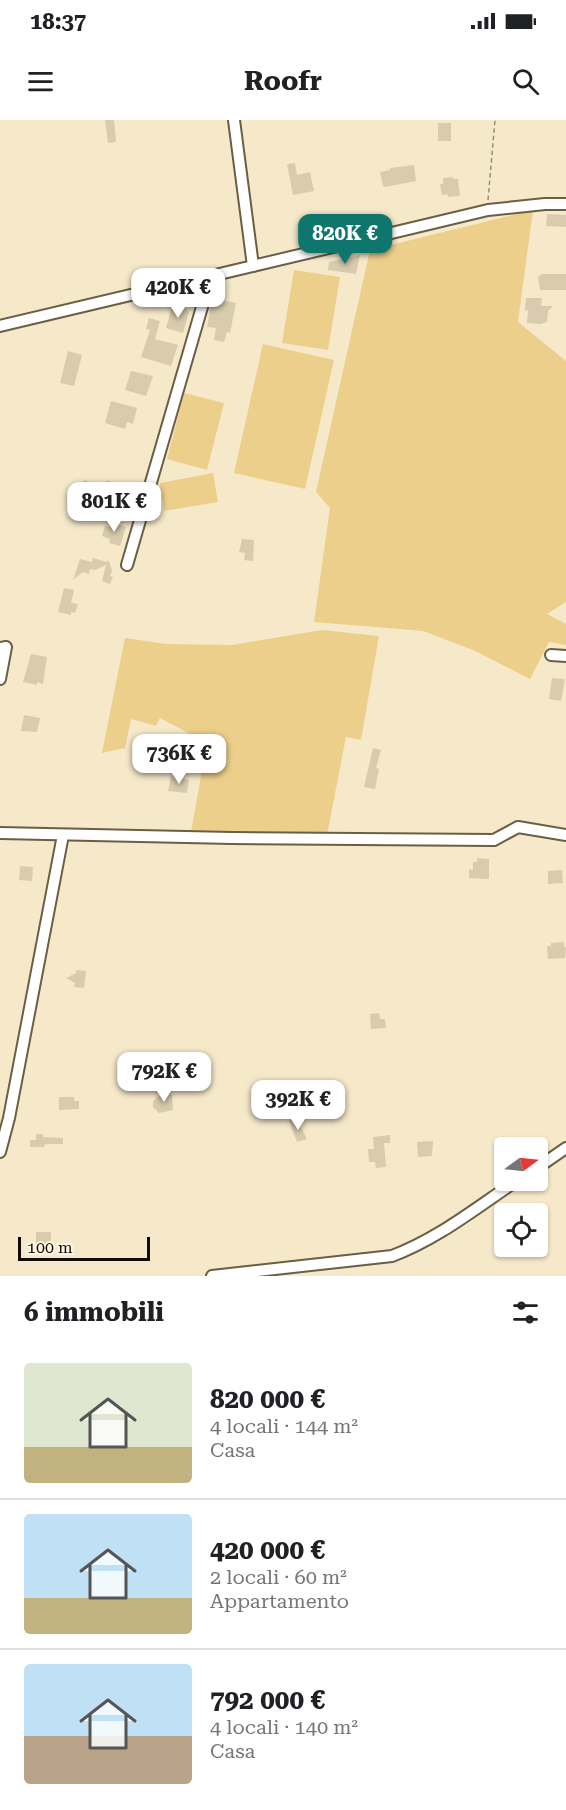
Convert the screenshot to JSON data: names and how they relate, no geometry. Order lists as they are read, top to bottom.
{
  "scale_bar": "100 m",
  "north": "right",
  "page": {
    "status": "18:37",
    "header": "Roofr",
    "price": [
      "820K €",
      "420K €",
      "801K €",
      "736K €",
      "792K €",
      "392K €"
    ],
    "scale": "100 m",
    "heading": "6 immobili",
    "list": [
      {
        "name": "820 000 €",
        "note": "4 locali · 144 m² · Casa"
      },
      {
        "name": "420 000 €",
        "note": "2 locali · 60 m² · Appartamento"
      },
      {
        "name": "792 000 €",
        "note": "4 locali · 140 m² · Casa"
      }
    ]
  }
}
